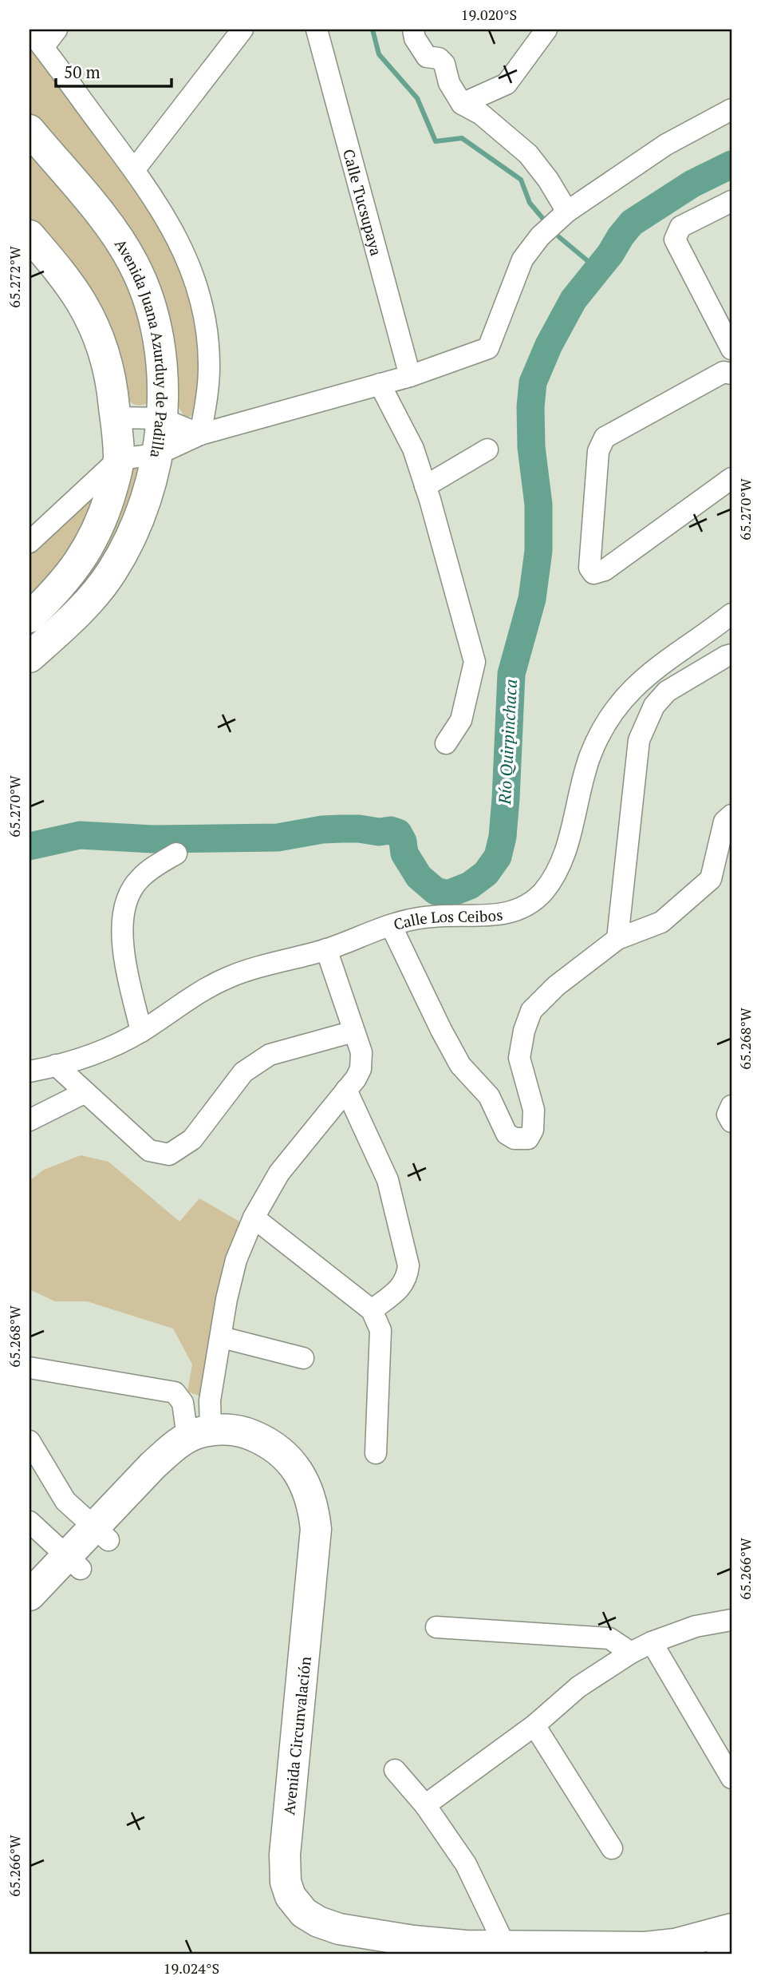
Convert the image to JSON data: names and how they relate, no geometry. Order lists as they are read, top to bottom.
{
  "streets": {
    "highway": ["Avenida Juana Azurduy de Padilla", "Avenida Circunvalación"],
    "street": ["Calle Tucsupaya", "Calle Los Ceibos"]
  },
  "water": ["Río Quirpinchaca"],
  "scale_bar": "50 m",
  "coordinates": [
    "19.020°S",
    "65.272°W",
    "65.270°W",
    "65.268°W",
    "65.266°W",
    "19.024°S"
  ]
}
